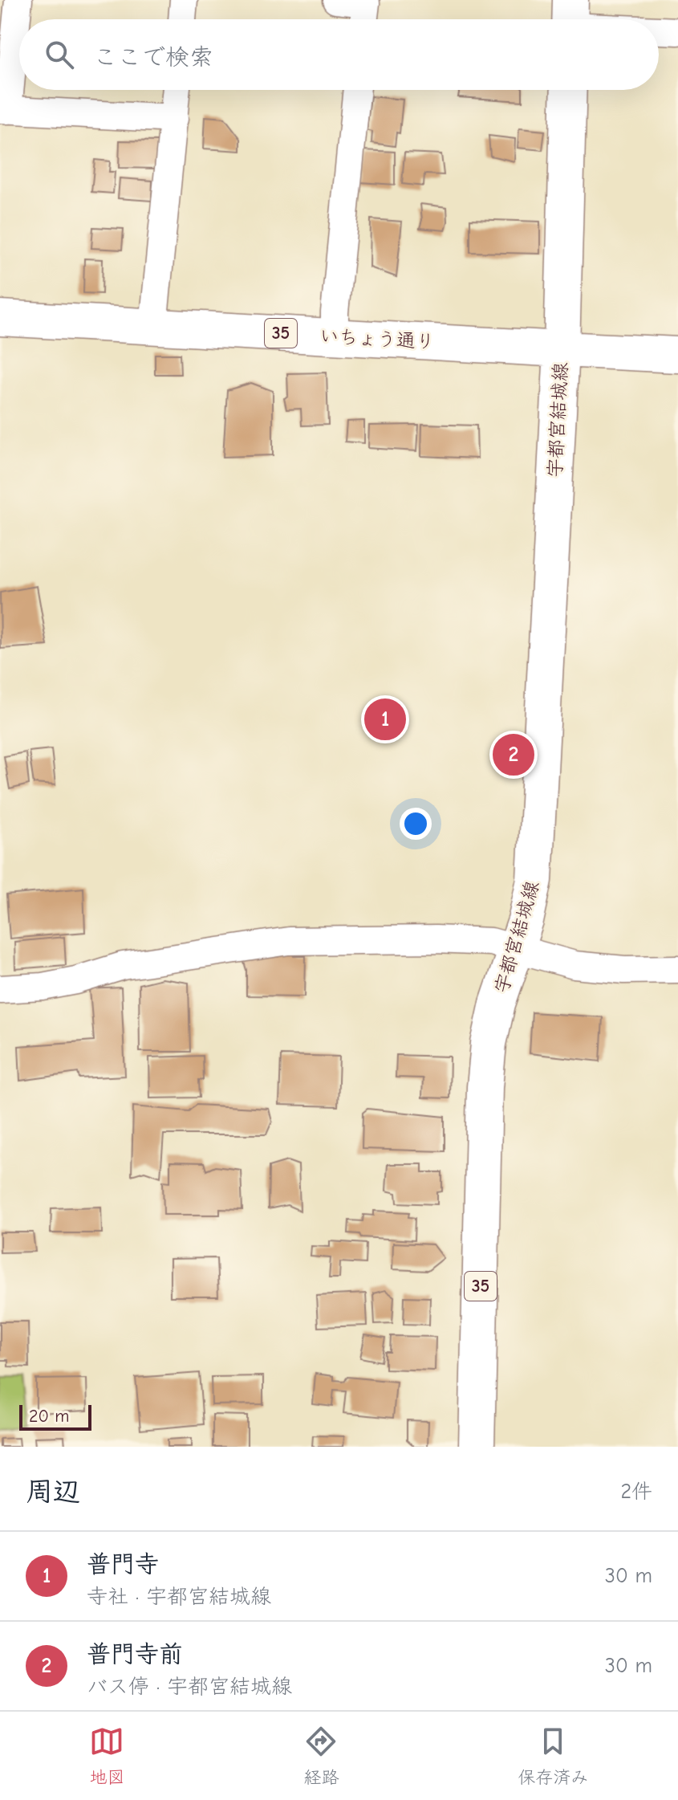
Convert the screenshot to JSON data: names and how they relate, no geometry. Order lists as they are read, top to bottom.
{
  "streets": {
    "main road": ["35", "いちょう通り", "宇都宮結城線"]
  },
  "crossings": [
    ["いちょう通り", "宇都宮結城線"]
  ],
  "scale_bar": "20 m",
  "page": {
    "search": "ここで検索",
    "pins": ["1", "2"],
    "scale": "20 m",
    "heading": ["周辺", "2件"],
    "list": [
      {
        "mark": "1",
        "name": "普門寺",
        "note": "寺社 · 宇都宮結城線",
        "value": "30 m"
      },
      {
        "mark": "2",
        "name": "普門寺前",
        "note": "バス停 · 宇都宮結城線",
        "value": "30 m"
      }
    ],
    "nav": ["地図", "経路", "保存済み"]
  }
}
